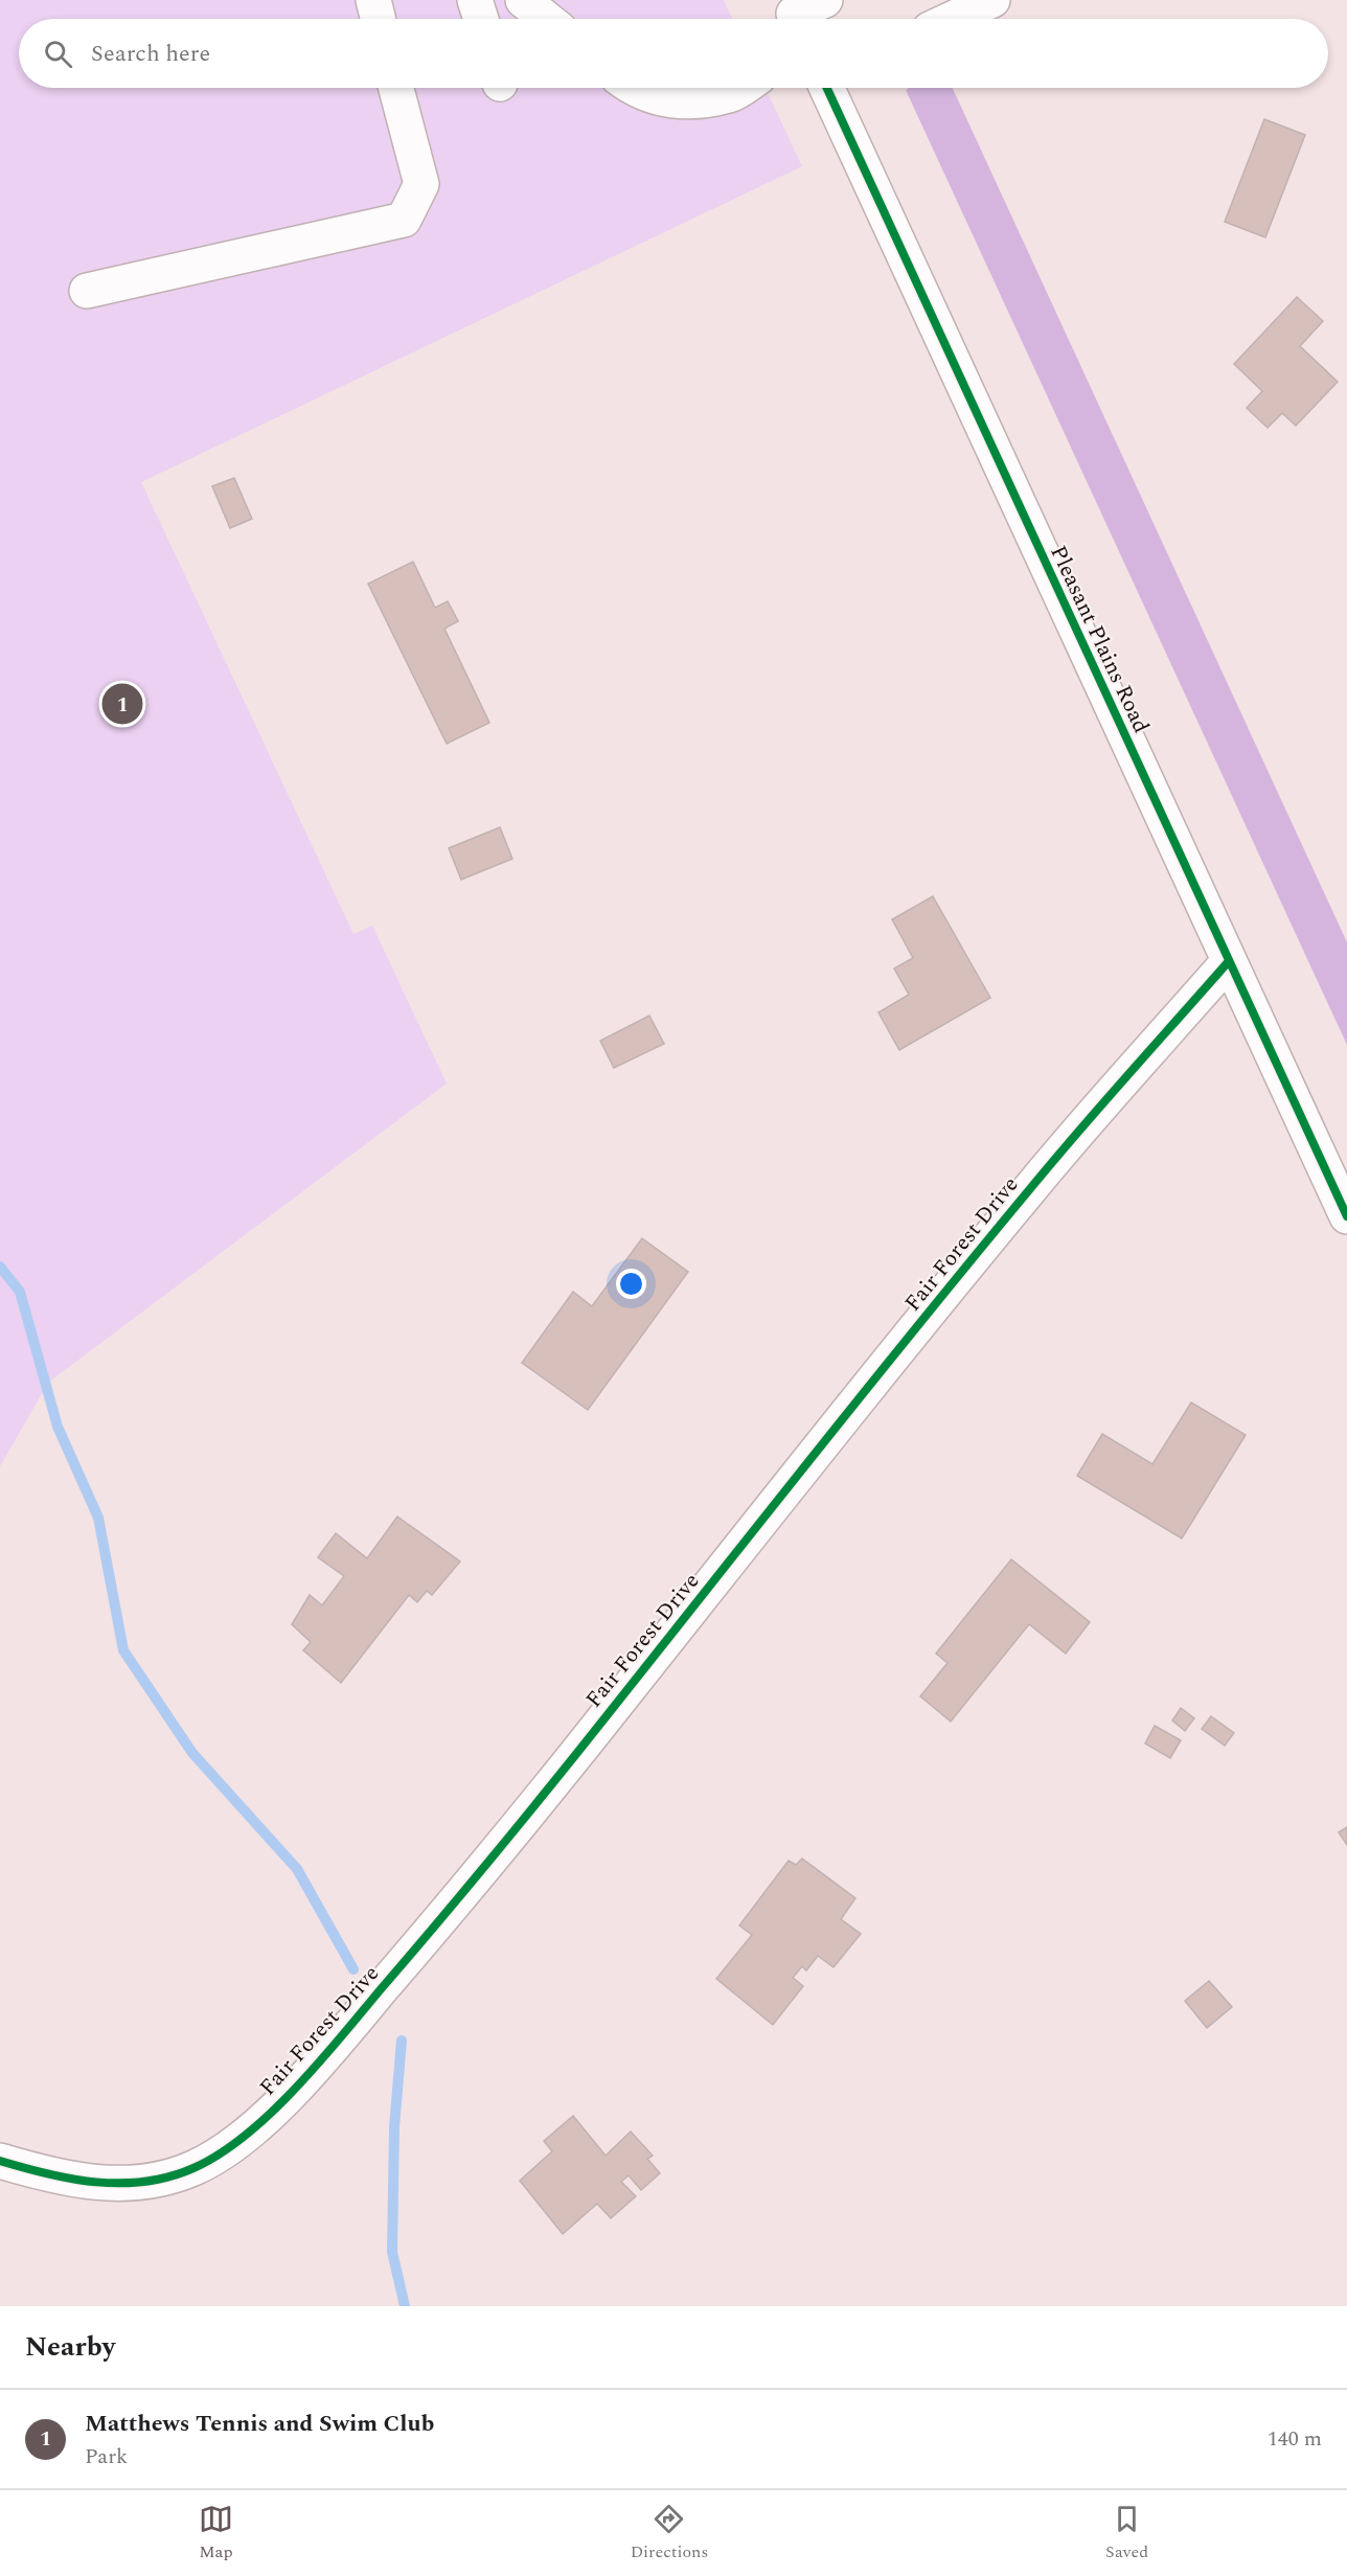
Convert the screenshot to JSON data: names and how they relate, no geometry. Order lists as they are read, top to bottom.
{
  "streets": {
    "street": ["Pleasant Plains Road", "Fair Forest Drive"]
  },
  "crossings": [
    ["Pleasant Plains Road", "Fair Forest Drive"]
  ],
  "page": {
    "search": "Search here",
    "pins": "1",
    "heading": "Nearby",
    "list": [
      {
        "mark": "1",
        "name": "Matthews Tennis and Swim Club",
        "note": "Park",
        "value": "140 m"
      }
    ],
    "nav": ["Map", "Directions", "Saved"]
  }
}
